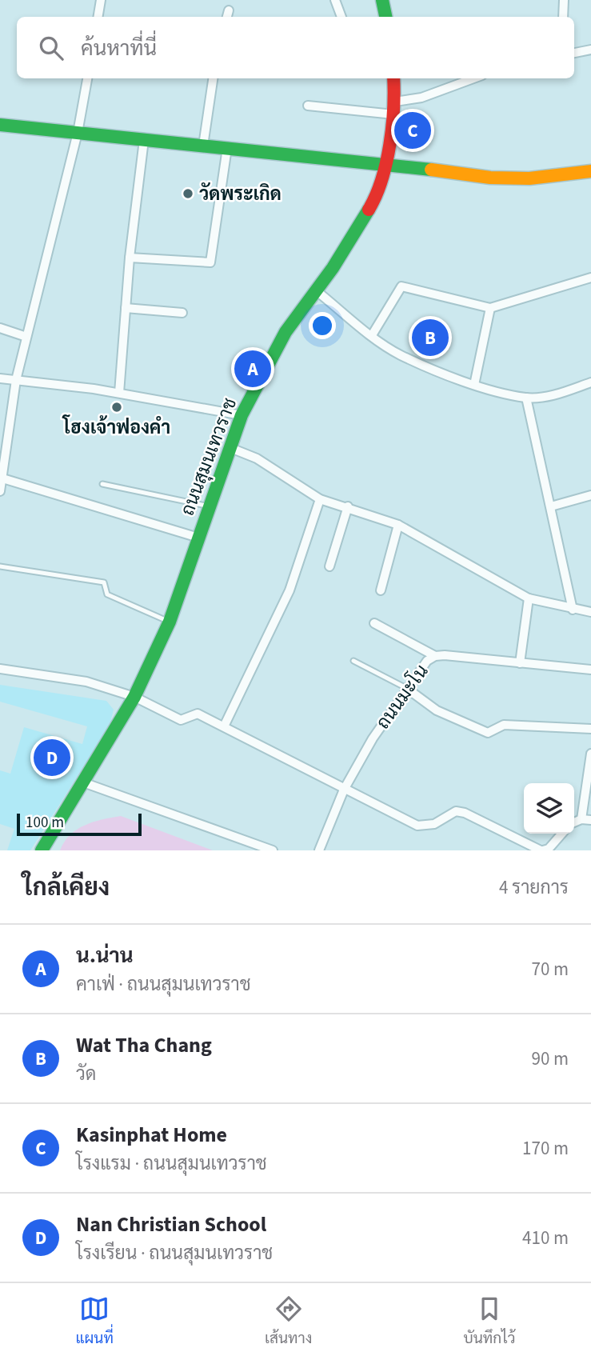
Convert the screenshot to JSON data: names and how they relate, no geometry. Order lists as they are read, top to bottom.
{
  "streets": {
    "street": ["ถนนสุมนเทวราช", "ถนนมะโน"]
  },
  "places": ["วัดพระเกิด", "โฮงเจ้าฟองคำ"],
  "scale_bar": "100 m",
  "page": {
    "search": "ค้นหาที่นี่",
    "pins": [
      "C",
      "B",
      "A",
      "D"
    ],
    "scale": "100 m",
    "heading": ["ใกล้เคียง", "4 รายการ"],
    "list": [
      {
        "mark": "A",
        "name": "น.น่าน",
        "note": "คาเฟ่ · ถนนสุมนเทวราช",
        "value": "70 m"
      },
      {
        "mark": "B",
        "name": "Wat Tha Chang",
        "note": "วัด",
        "value": "90 m"
      },
      {
        "mark": "C",
        "name": "Kasinphat Home",
        "note": "โรงแรม · ถนนสุมนเทวราช",
        "value": "170 m"
      },
      {
        "mark": "D",
        "name": "Nan Christian School",
        "note": "โรงเรียน · ถนนสุมนเทวราช",
        "value": "410 m"
      }
    ],
    "nav": ["แผนที่", "เส้นทาง", "บันทึกไว้"]
  }
}
